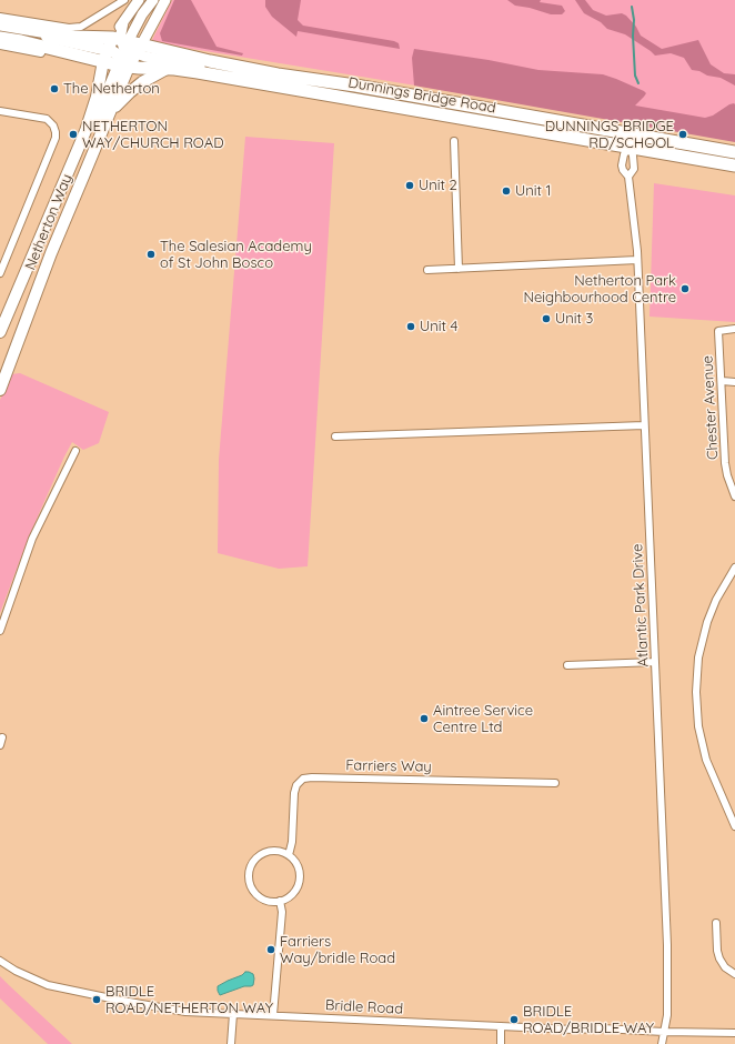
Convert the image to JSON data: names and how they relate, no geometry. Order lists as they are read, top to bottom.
{
  "streets": {
    "highway": ["Dunnings Bridge Road"],
    "main road": ["Netherton Way"],
    "street": [
      "Chester Avenue",
      "Atlantic Park Drive",
      "Farriers Way",
      "Bridle Road"
    ]
  },
  "crossings": [
    ["Dunnings Bridge Road", "Netherton Way"],
    ["Dunnings Bridge Road", "Atlantic Park Drive"],
    ["Atlantic Park Drive", "Bridle Road"]
  ],
  "places": [
    "The Netherton",
    "NETHERTON WAY/CHURCH ROAD",
    "DUNNINGS BRIDGE RD/SCHOOL",
    "Unit 2",
    "Unit 1",
    "The Salesian Academy of St John Bosco",
    "Netherton Park Neighbourhood Centre",
    "Unit 3",
    "Unit 4",
    "Aintree Service Centre Ltd",
    "Farriers Way/bridle Road",
    "BRIDLE ROAD/NETHERTON WAY",
    "BRIDLE ROAD/BRIDLE WAY"
  ]
}
